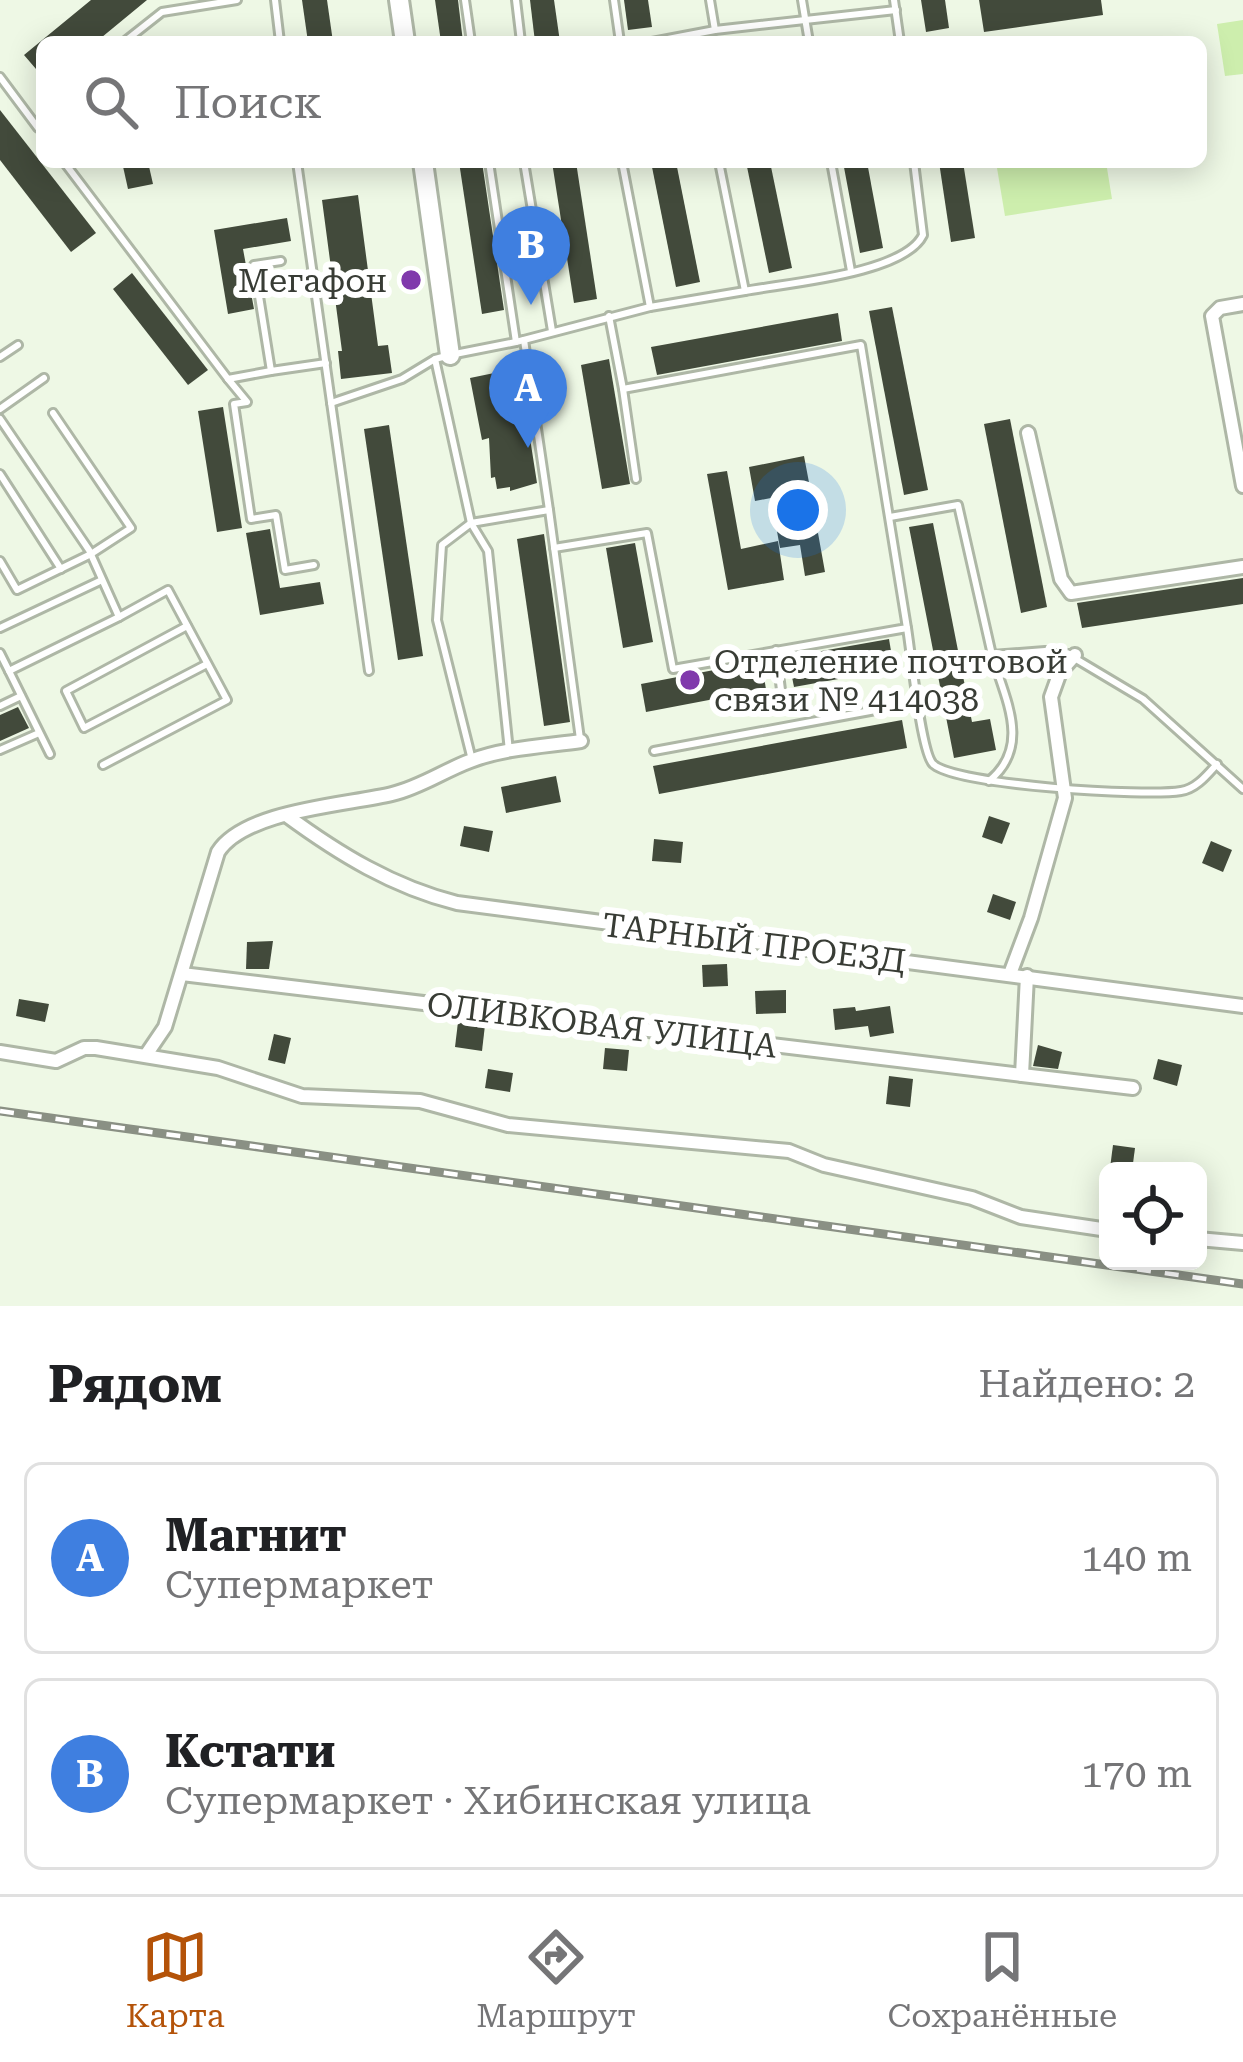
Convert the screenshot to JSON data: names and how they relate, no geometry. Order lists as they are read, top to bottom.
{
  "streets": {
    "street": ["ТАРНЫЙ ПРОЕЗД", "ОЛИВКОВАЯ УЛИЦА"]
  },
  "places": ["Мегафон", "Отделение почтовой связи № 414038"],
  "page": {
    "search": "Поиск",
    "pins": ["B", "A"],
    "heading": ["Рядом", "Найдено: 2"],
    "list": [
      {
        "mark": "A",
        "name": "Магнит",
        "note": "Супермаркет",
        "value": "140 m"
      },
      {
        "mark": "B",
        "name": "Кстати",
        "note": "Супермаркет · Хибинская улица",
        "value": "170 m"
      }
    ],
    "nav": ["Карта", "Маршрут", "Сохранённые"]
  }
}
